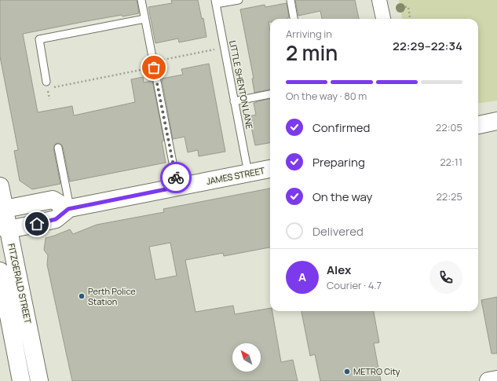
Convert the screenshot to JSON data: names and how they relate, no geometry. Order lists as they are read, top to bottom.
{
  "streets": {
    "street": ["JAMES STREET", "FITZGERALD STREET"],
    "lane": ["LITTLE SHENTON LANE"]
  },
  "crossings": [
    ["LITTLE SHENTON LANE", "JAMES STREET"],
    ["JAMES STREET", "FITZGERALD STREET"]
  ],
  "places": ["Perth Police Station", "METRO City"],
  "north": "top left",
  "page": {
    "heading": ["2 min", "Arriving in", "22:29–22:34"],
    "panel": ["Alex", "Courier · 4.7"],
    "bar": "On the way · 80 m",
    "list": [
      ["Confirmed", "22:05"],
      ["Preparing", "22:11"],
      ["On the way", "22:25"],
      "Delivered"
    ],
    "round": "A"
  }
}
